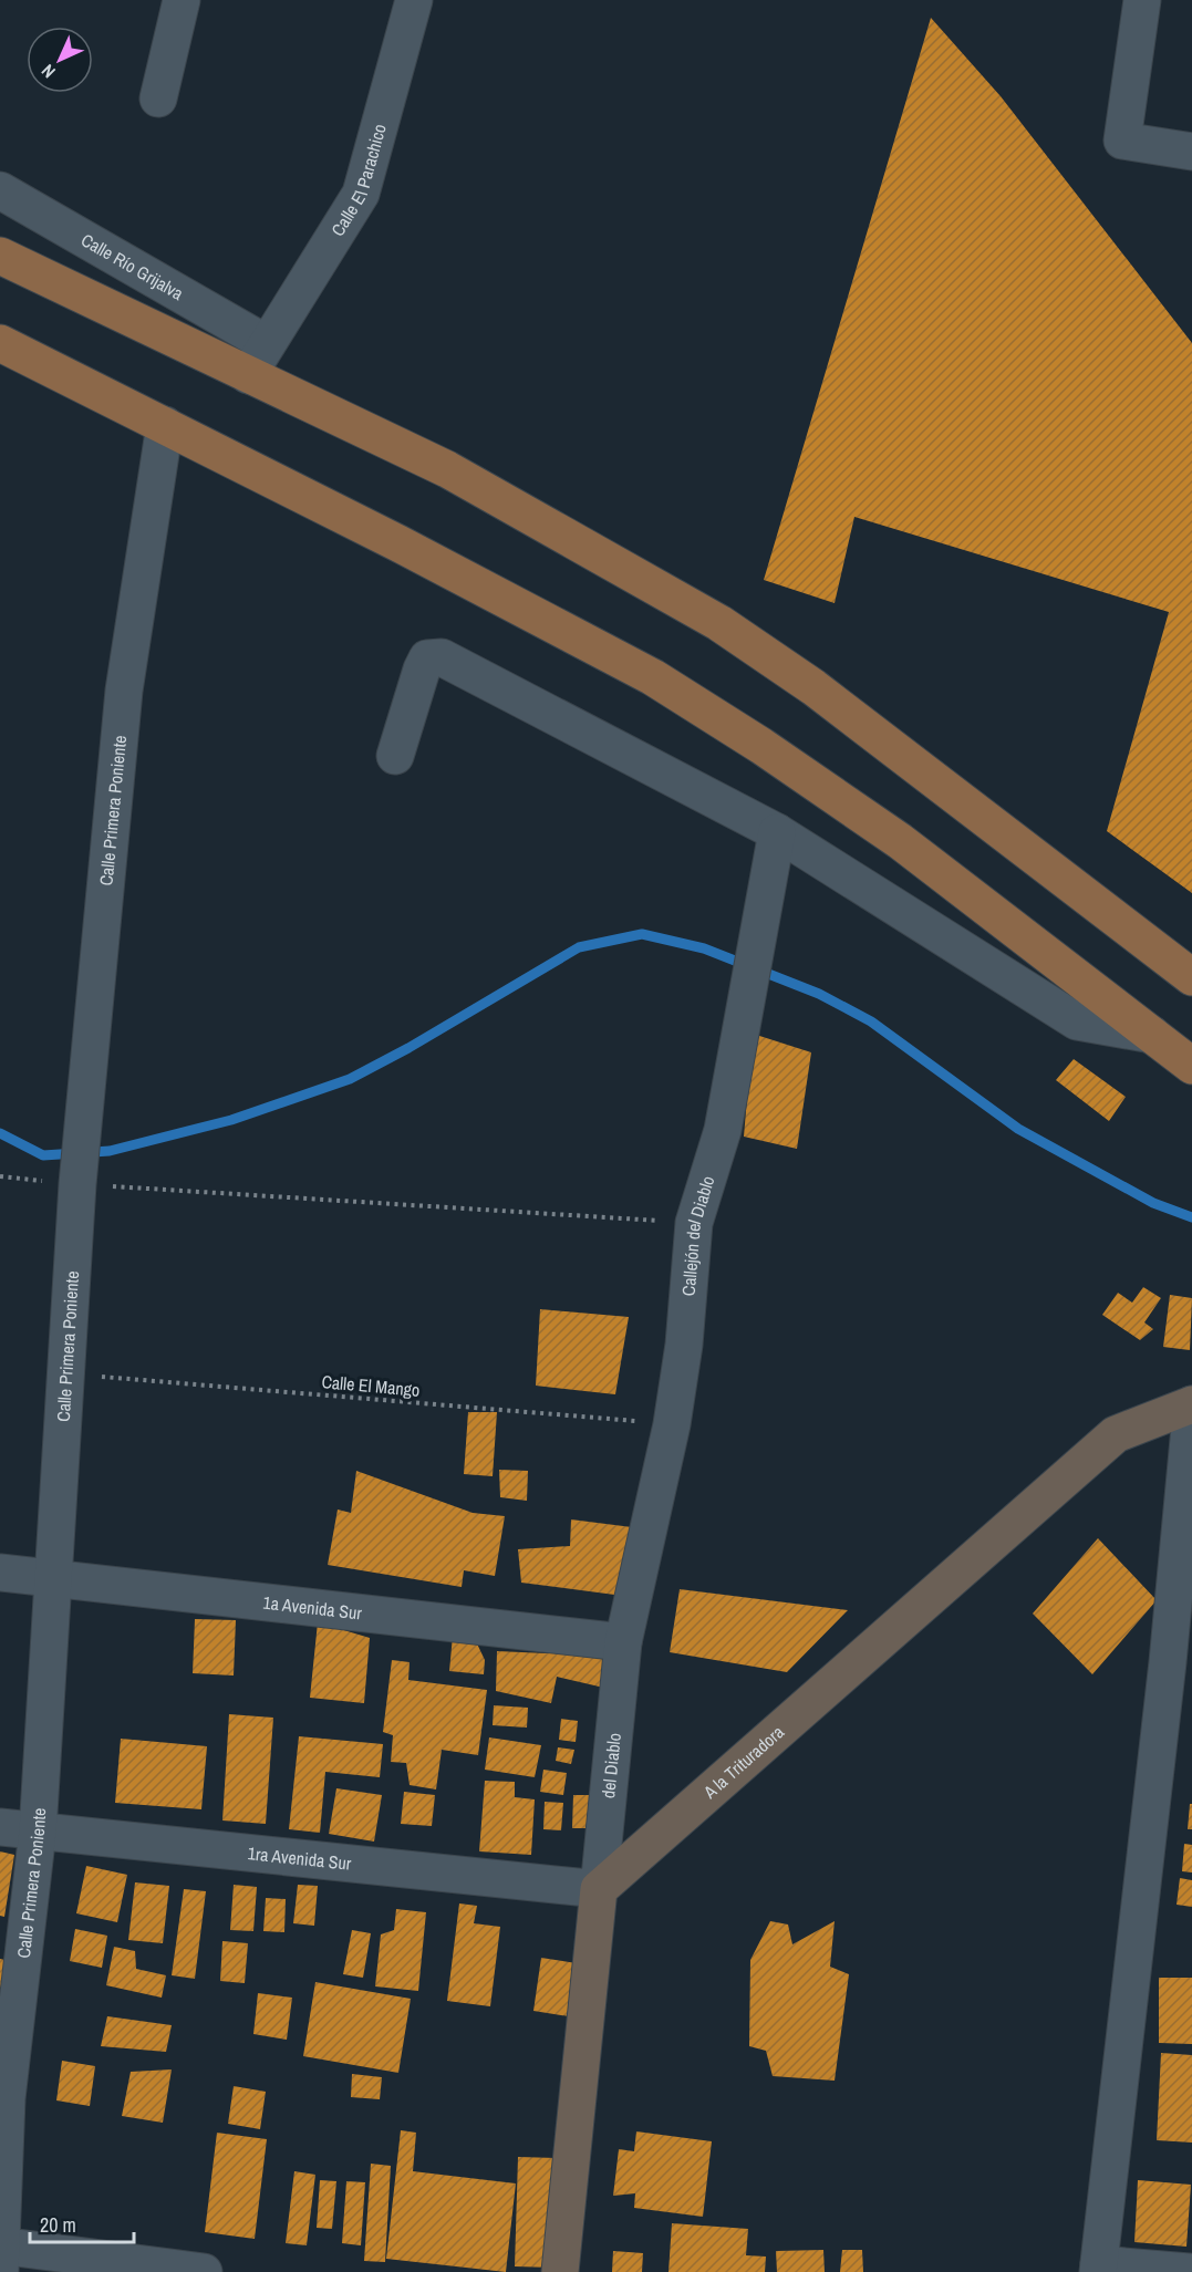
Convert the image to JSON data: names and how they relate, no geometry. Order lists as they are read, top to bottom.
{
  "streets": {
    "street": [
      "Calle El Parachico",
      "Calle Río Grijalva",
      "Calle Primera Poniente",
      "Callejón del Diablo",
      "1a Avenida Sur",
      "A la Trituradora",
      "del Diablo",
      "1ra Avenida Sur"
    ],
    "path": ["Calle El Mango"]
  },
  "crossings": [
    ["Calle El Parachico", "Calle Río Grijalva"],
    ["Calle Primera Poniente", "Calle El Mango"],
    ["Calle Primera Poniente", "1a Avenida Sur"],
    ["Calle Primera Poniente", "1ra Avenida Sur"],
    ["Callejón del Diablo", "Calle El Mango"],
    ["Callejón del Diablo", "1a Avenida Sur"],
    ["Callejón del Diablo", "del Diablo"],
    ["1a Avenida Sur", "del Diablo"],
    ["A la Trituradora", "del Diablo"],
    ["A la Trituradora", "1ra Avenida Sur"],
    ["del Diablo", "1ra Avenida Sur"]
  ],
  "scale_bar": "20 m",
  "north": "bottom left"
}
